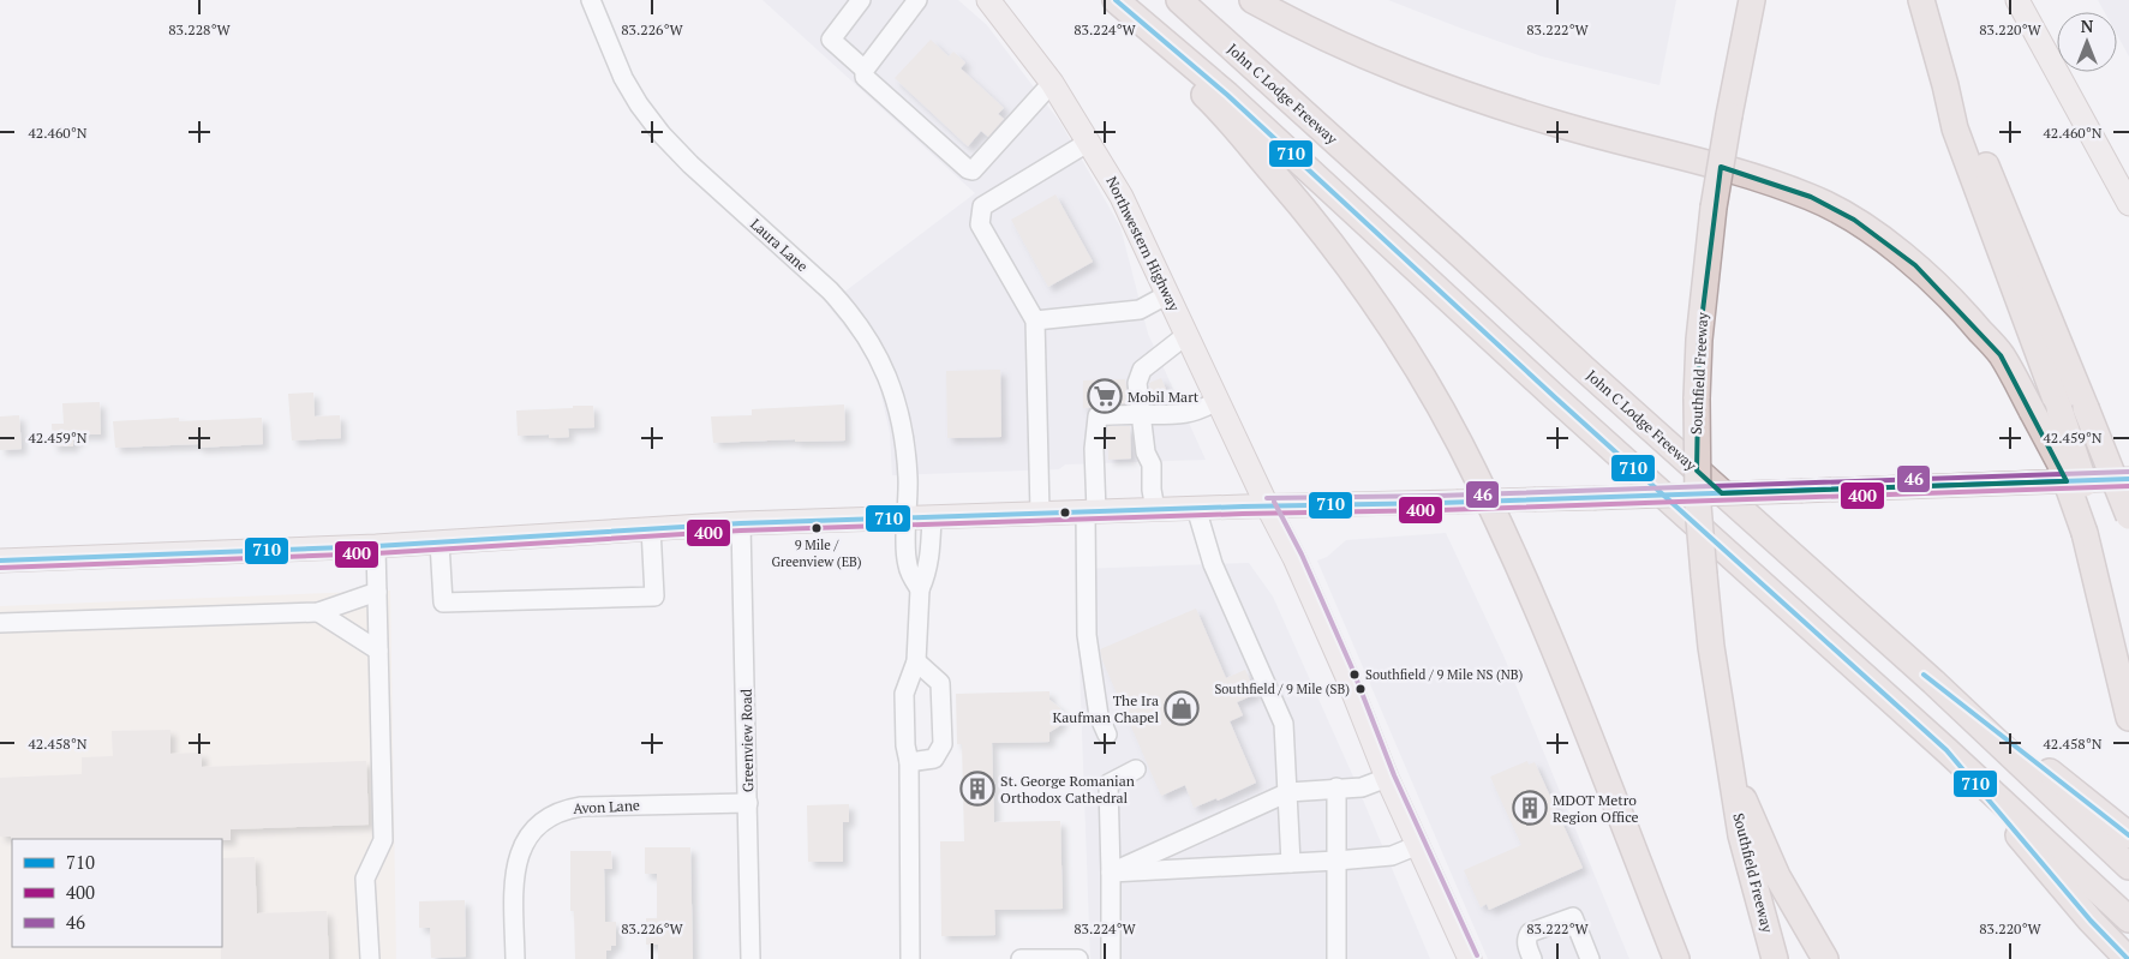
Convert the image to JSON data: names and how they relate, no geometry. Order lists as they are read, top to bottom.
{
  "streets": {
    "highway": ["John C Lodge Freeway", "Southfield Freeway"],
    "main road": ["Northwestern Highway"],
    "street": ["Laura Lane", "Greenview Road", "Avon Lane"]
  },
  "crossings": [
    ["Greenview Road", "Avon Lane"]
  ],
  "places": {
    "supermarket": ["Mobil Mart"],
    "other": ["9 Mile / Greenview (EB)", "Southfield / 9 Mile NS (NB)", "Southfield / 9 Mile (SB)"],
    "shop": ["The Ira Kaufman Chapel"],
    "building": ["St. George Romanian Orthodox Cathedral", "MDOT Metro Region Office"]
  },
  "lines": ["transit line 710", "transit line 46", "transit line 400"],
  "legend": ["710", "400", "46"],
  "north": "top",
  "coordinates": [
    "83.228°W",
    "83.226°W",
    "83.224°W",
    "83.222°W",
    "83.220°W",
    "42.460°N",
    "42.459°N",
    "42.458°N"
  ]
}
